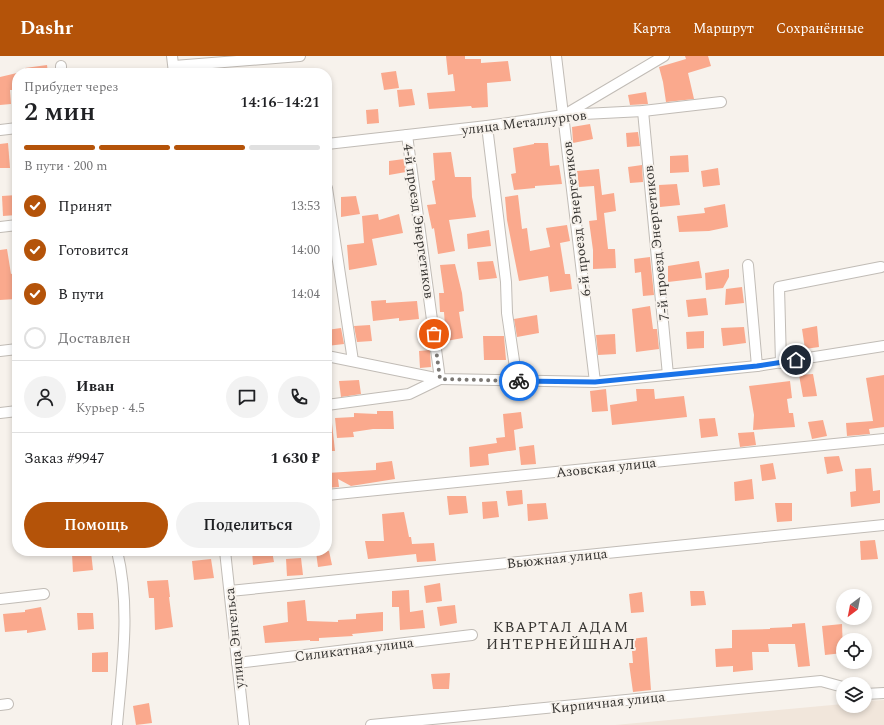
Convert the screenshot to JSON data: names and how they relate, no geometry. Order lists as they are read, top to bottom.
{
  "streets": {
    "street": [
      "улица Металлургов",
      "6-й проезд Энергетиков",
      "4-й проезд Энергетиков",
      "7-й проезд Энергетиков",
      "Азовская улица",
      "Вьюжная улица",
      "улица Энгельса",
      "Силикатная улица",
      "Кирпичная улица"
    ]
  },
  "crossings": [
    ["улица Металлургов", "6-й проезд Энергетиков"],
    ["улица Металлургов", "4-й проезд Энергетиков"],
    ["улица Металлургов", "7-й проезд Энергетиков"],
    ["Вьюжная улица", "улица Энгельса"],
    ["улица Энгельса", "Силикатная улица"]
  ],
  "districts": ["КВАРТАЛ АДАМ ИНТЕРНЕЙШНАЛ"],
  "north": "bottom left",
  "page": {
    "header": "Dashr",
    "nav": ["Карта", "Маршрут", "Сохранённые"],
    "heading": ["2 мин", "Прибудет через", "14:16–14:21"],
    "panel": [
      "Иван",
      "Курьер · 4.5",
      "Заказ #9947",
      "1 630 ₽"
    ],
    "bar": "В пути · 200 m",
    "list": [
      ["Принят", "13:53"],
      ["Готовится", "14:00"],
      ["В пути", "14:04"],
      "Доставлен"
    ],
    "buttons": ["Помощь", "Поделиться"]
  }
}
